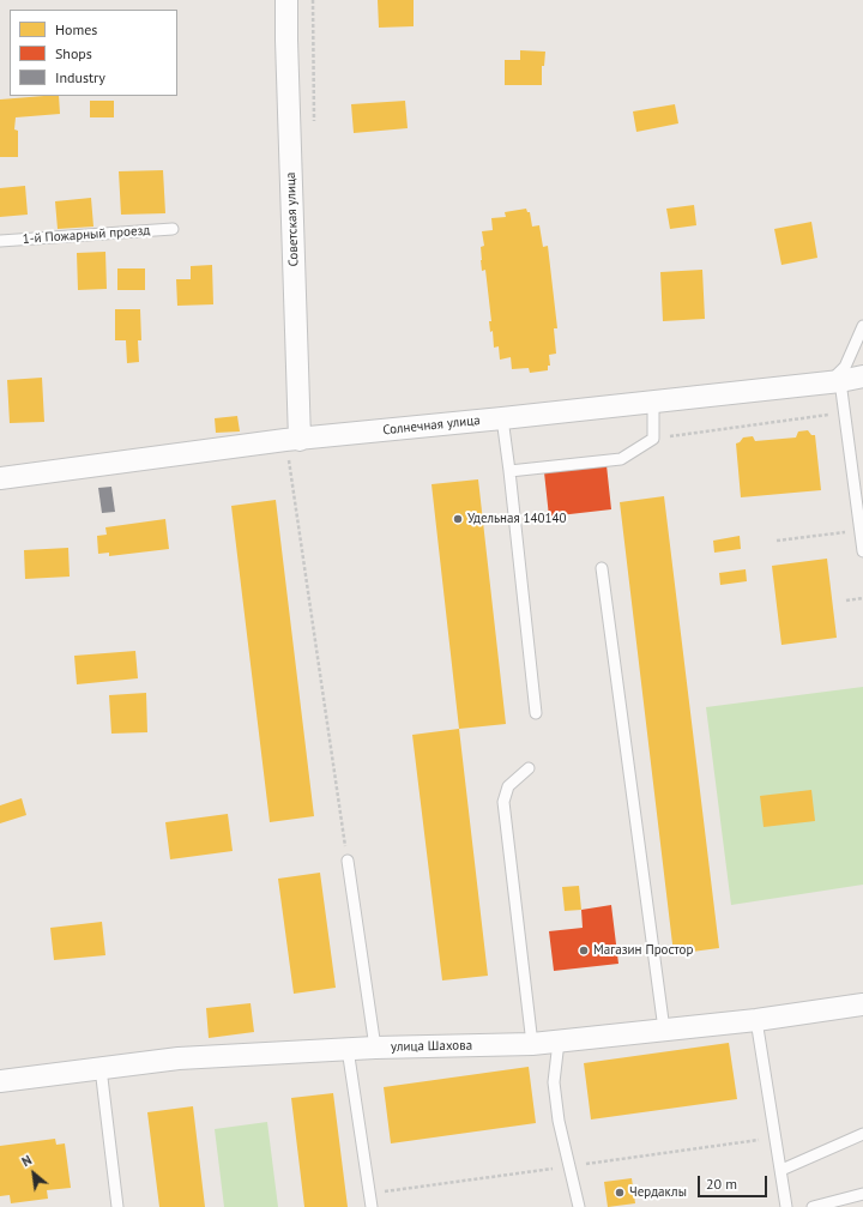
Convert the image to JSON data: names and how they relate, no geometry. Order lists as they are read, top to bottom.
{
  "streets": {
    "street": ["Советская улица", "Солнечная улица", "улица Шахова"],
    "lane": ["1-й Пожарный проезд"]
  },
  "crossings": [
    ["Советская улица", "Солнечная улица"]
  ],
  "places": ["Удельная 140140", "Магазин Простор", "Чердаклы"],
  "legend": ["Homes", "Shops", "Industry"],
  "scale_bar": "20 m",
  "north": "top left"
}
